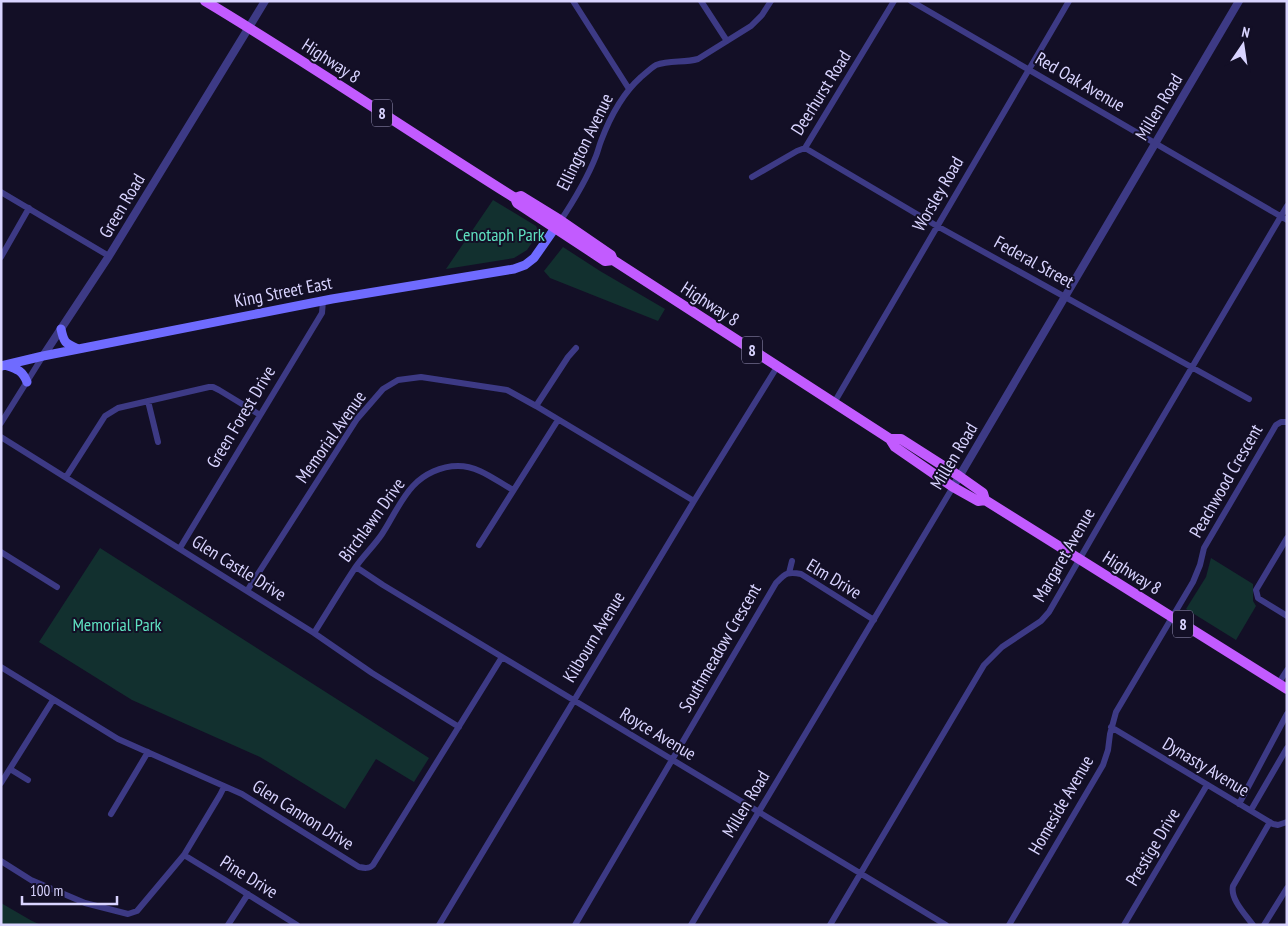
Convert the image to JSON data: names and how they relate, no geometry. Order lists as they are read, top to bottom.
{
  "streets": {
    "main road": ["Highway 8", "8", "King Street East"],
    "street": [
      "Red Oak Avenue",
      "Deerhurst Road",
      "Millen Road",
      "Ellington Avenue",
      "Worsley Road",
      "Green Road",
      "Federal Street",
      "Green Forest Drive",
      "Memorial Avenue",
      "Peachwood Crescent",
      "Birchlawn Drive",
      "Margaret Avenue",
      "Glen Castle Drive",
      "Elm Drive",
      "Kilbourn Avenue",
      "Southmeadow Crescent",
      "Royce Avenue",
      "Dynasty Avenue",
      "Homeside Avenue",
      "Glen Cannon Drive",
      "Prestige Drive",
      "Pine Drive"
    ]
  },
  "crossings": [
    ["Highway 8", "Millen Road"],
    ["Highway 8", "Ellington Avenue"],
    ["Highway 8", "Worsley Road"],
    ["Highway 8", "Green Road"],
    ["Highway 8", "King Street East"],
    ["Highway 8", "Peachwood Crescent"],
    ["Highway 8", "Margaret Avenue"],
    ["Highway 8", "Kilbourn Avenue"],
    ["Highway 8", "Homeside Avenue"],
    ["Red Oak Avenue", "Millen Road"],
    ["Red Oak Avenue", "Worsley Road"],
    ["Red Oak Avenue", "Margaret Avenue"],
    ["Deerhurst Road", "Federal Street"],
    ["Millen Road", "Federal Street"],
    ["Millen Road", "Elm Drive"],
    ["Millen Road", "Royce Avenue"],
    ["Ellington Avenue", "King Street East"],
    ["Worsley Road", "Federal Street"],
    ["Green Road", "King Street East"],
    ["Federal Street", "Margaret Avenue"],
    ["King Street East", "Green Forest Drive"],
    ["Green Forest Drive", "Glen Castle Drive"],
    ["Memorial Avenue", "Glen Castle Drive"],
    ["Memorial Avenue", "Kilbourn Avenue"],
    ["Peachwood Crescent", "Homeside Avenue"],
    ["Birchlawn Drive", "Glen Castle Drive"],
    ["Birchlawn Drive", "Royce Avenue"],
    ["Margaret Avenue", "Royce Avenue"],
    ["Glen Castle Drive", "Glen Cannon Drive"],
    ["Elm Drive", "Southmeadow Crescent"],
    ["Kilbourn Avenue", "Royce Avenue"],
    ["Southmeadow Crescent", "Royce Avenue"],
    ["Royce Avenue", "Glen Cannon Drive"],
    ["Dynasty Avenue", "Homeside Avenue"],
    ["Dynasty Avenue", "Prestige Drive"]
  ],
  "parks": ["Cenotaph Park", "Memorial Park"],
  "scale_bar": "100 m",
  "north": "top"
}
